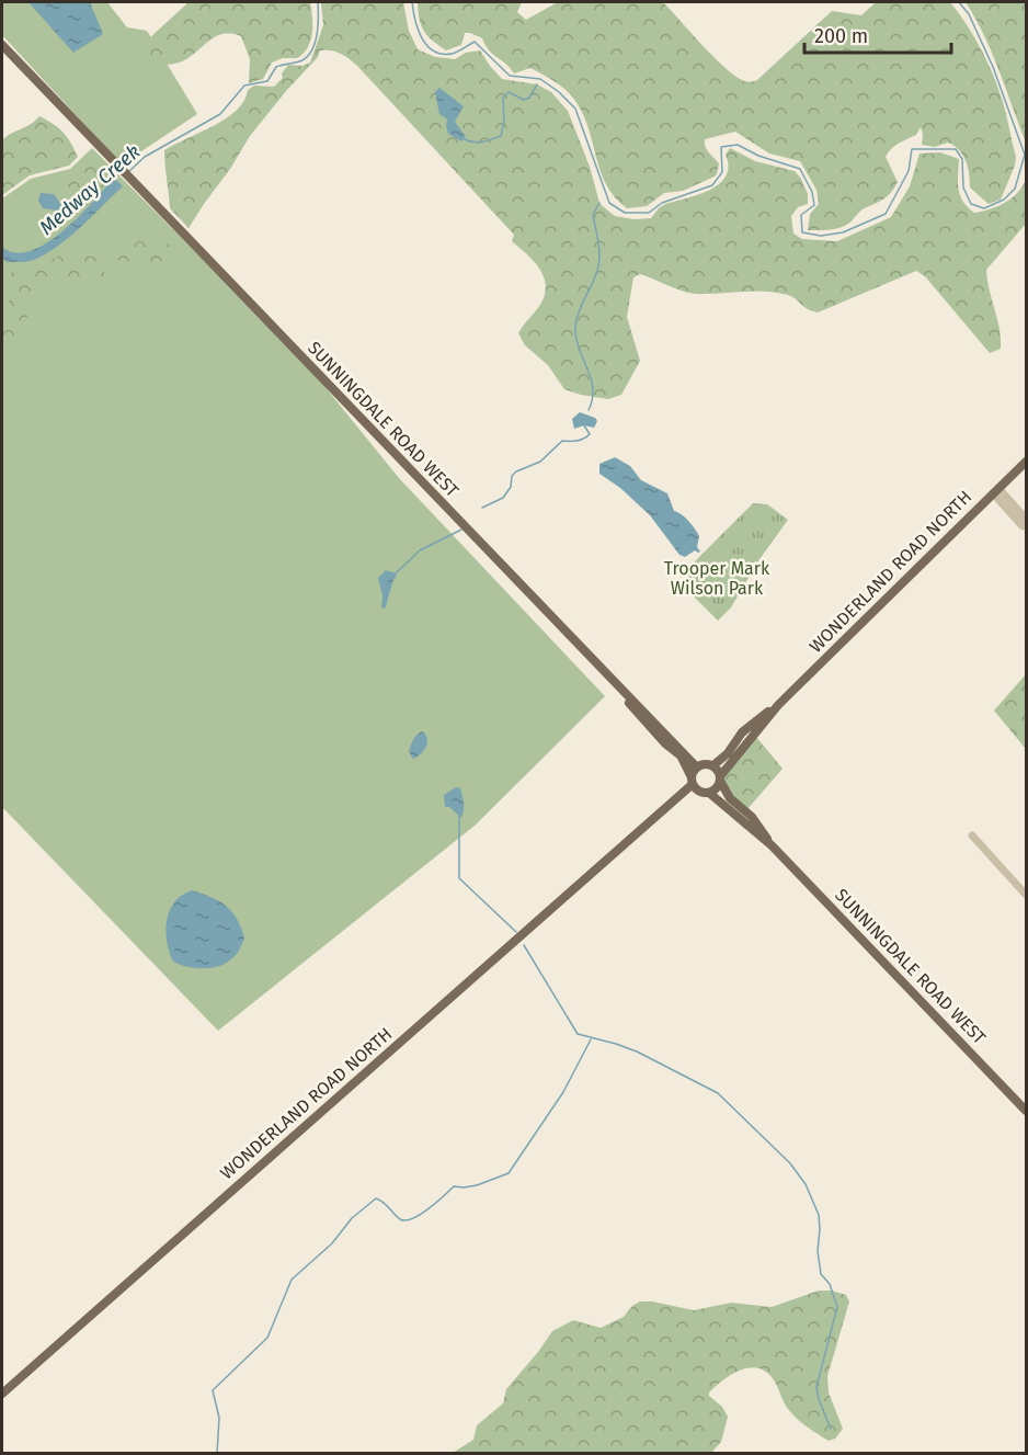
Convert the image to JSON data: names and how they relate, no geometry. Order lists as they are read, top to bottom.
{
  "streets": {
    "main road": ["SUNNINGDALE ROAD WEST", "WONDERLAND ROAD NORTH"]
  },
  "crossings": [
    ["SUNNINGDALE ROAD WEST", "WONDERLAND ROAD NORTH"]
  ],
  "water": ["Medway Creek"],
  "parks": ["Trooper Mark Wilson Park"],
  "scale_bar": "200 m"
}
